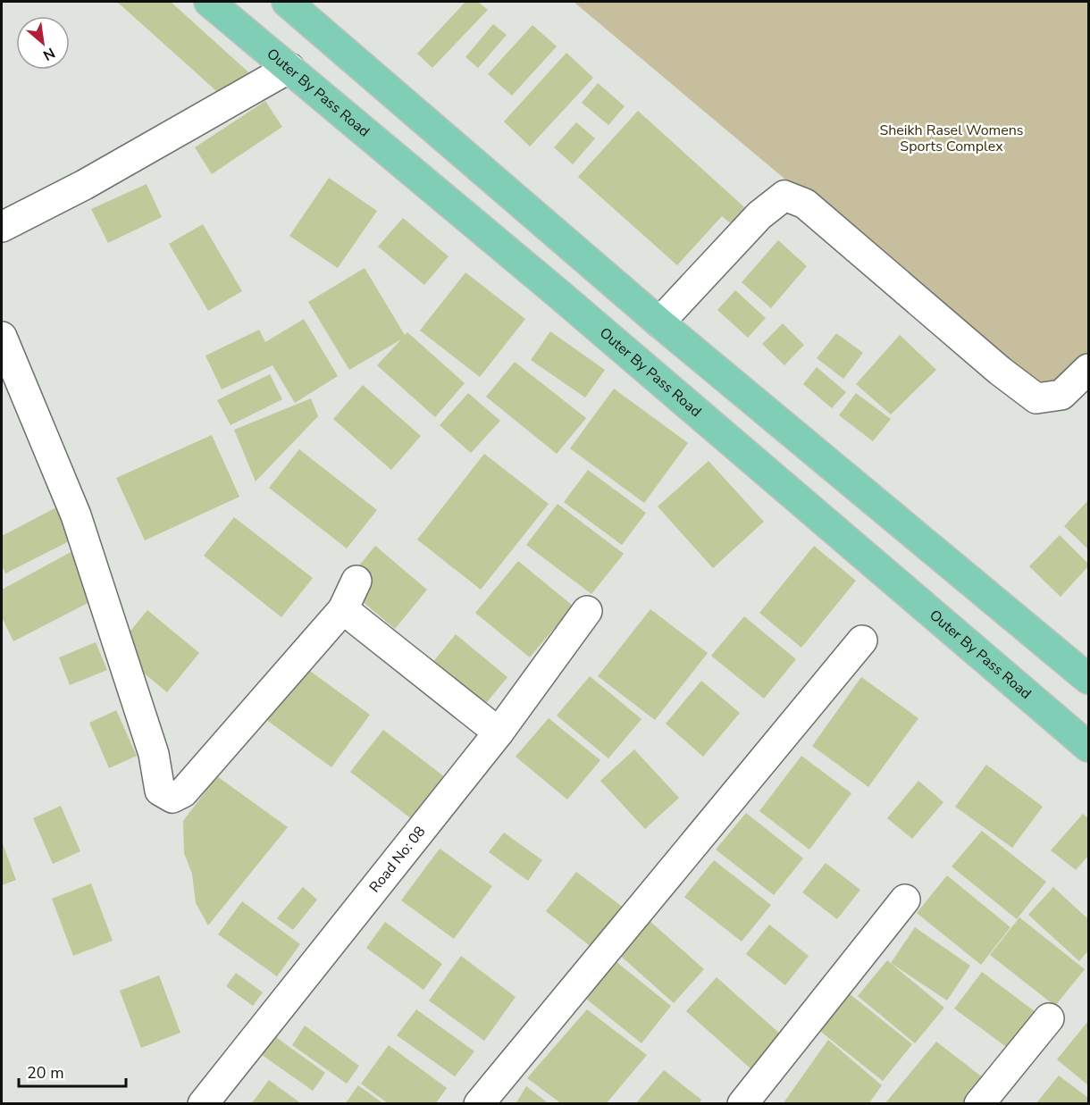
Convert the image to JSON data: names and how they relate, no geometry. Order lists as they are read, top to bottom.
{
  "streets": {
    "main road": ["Outer By Pass Road"],
    "street": ["Road No: 08"]
  },
  "parks": ["Sheikh Rasel Womens Sports Complex"],
  "scale_bar": "20 m",
  "north": "bottom right"
}
